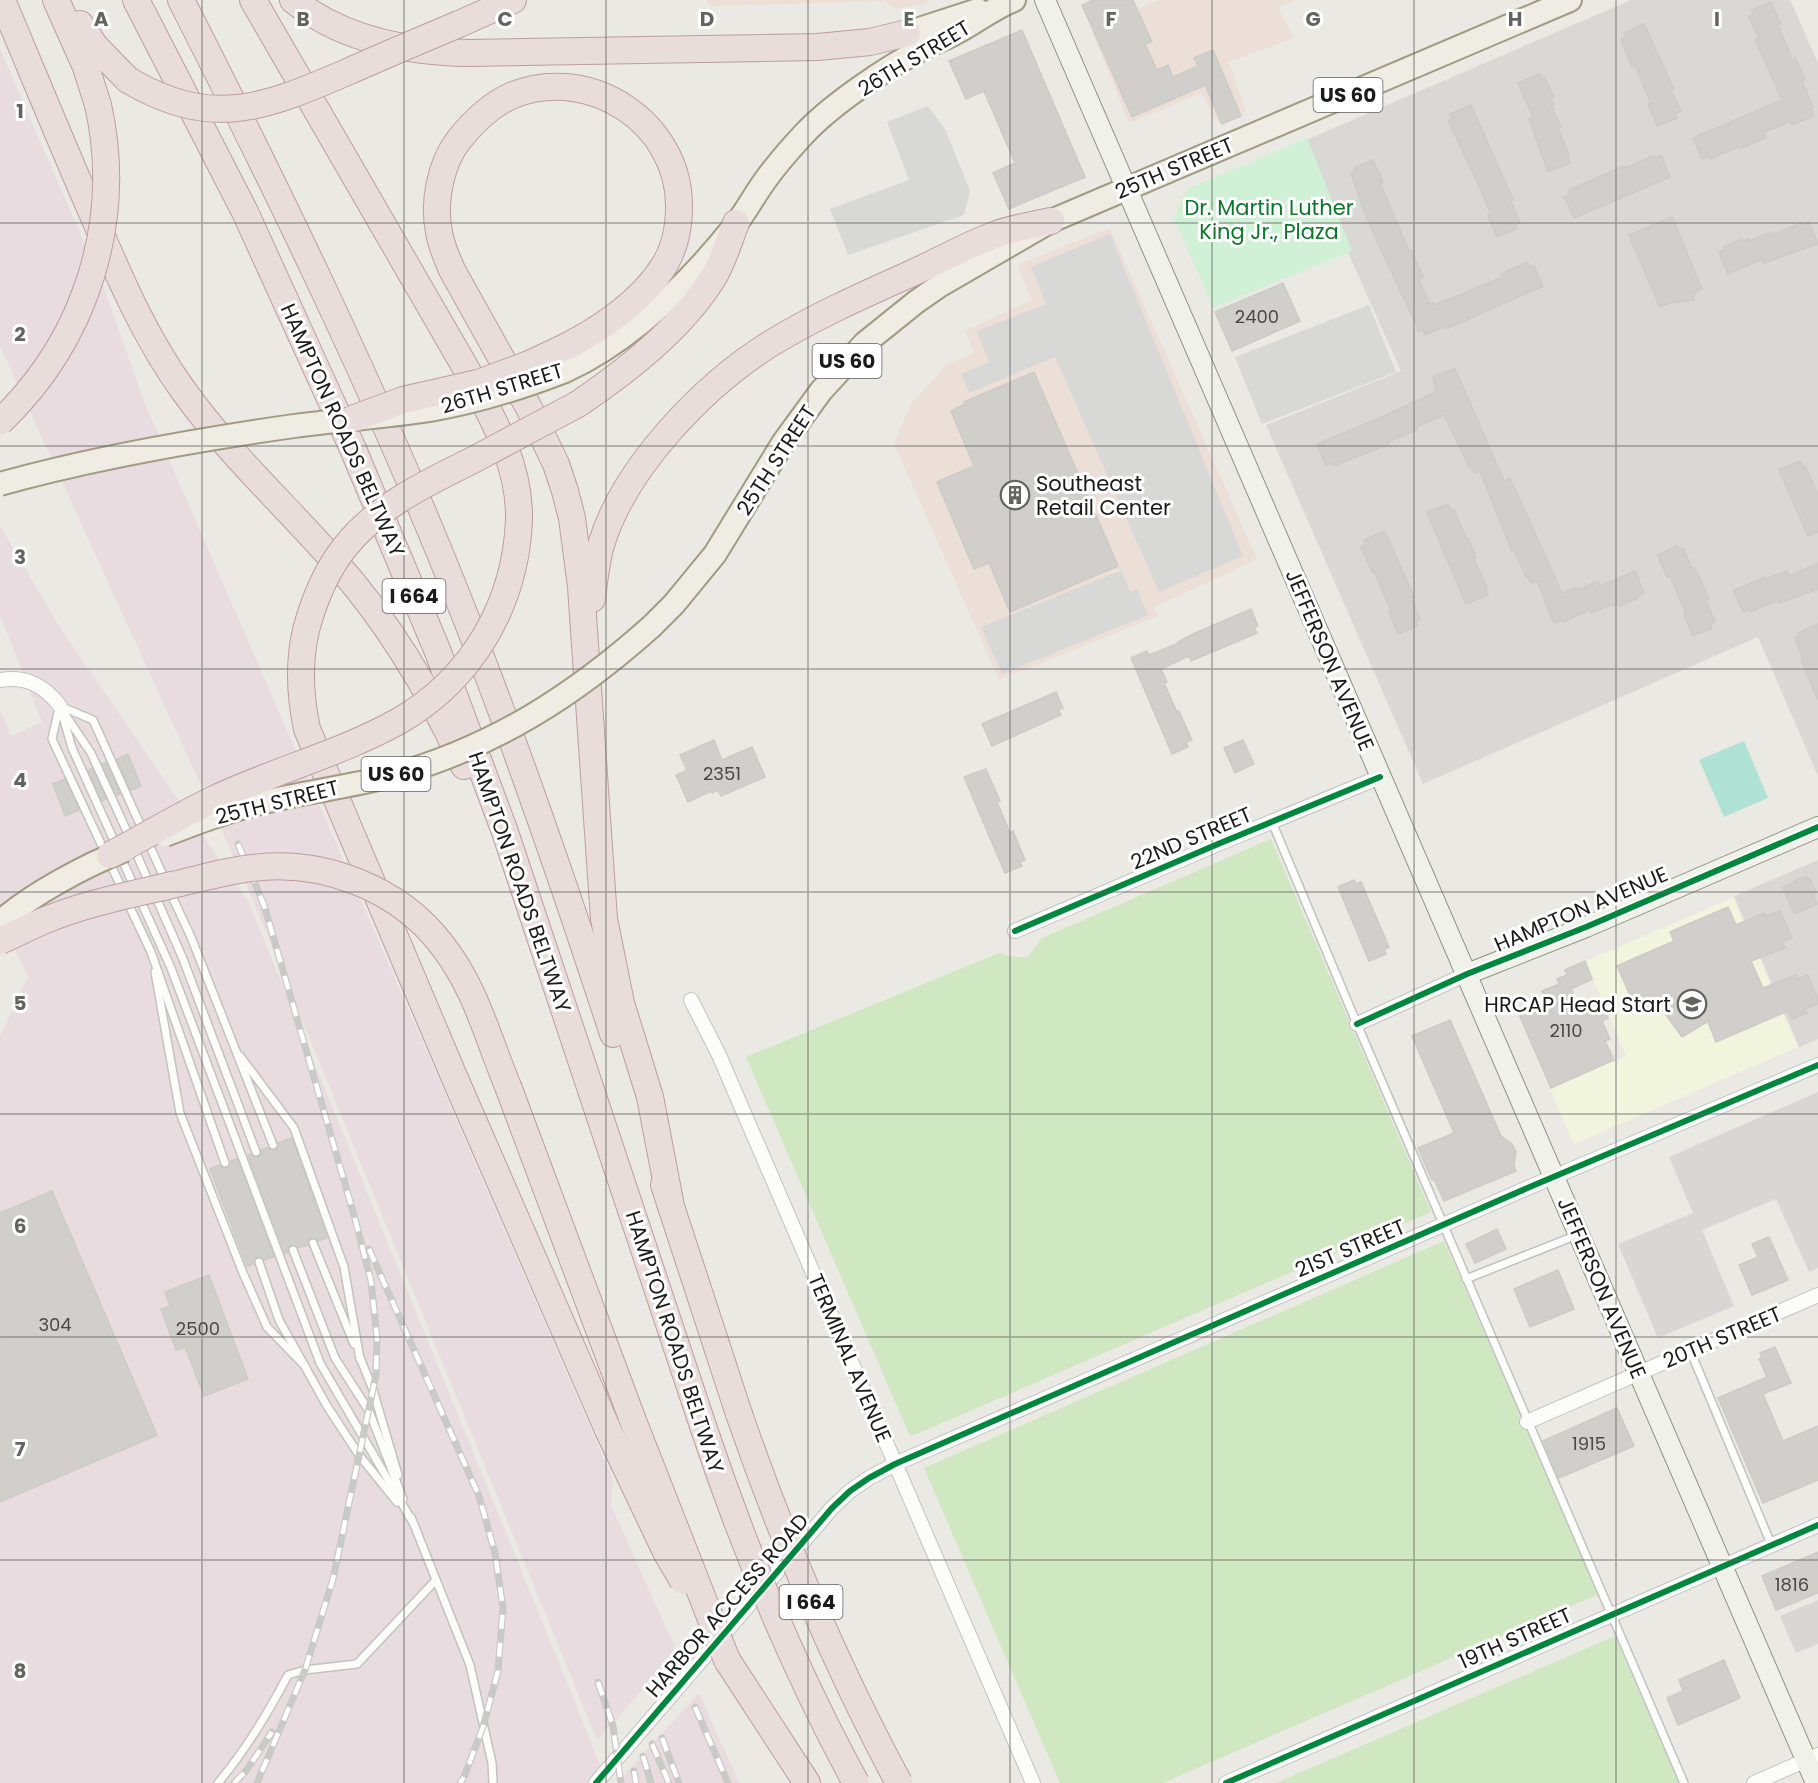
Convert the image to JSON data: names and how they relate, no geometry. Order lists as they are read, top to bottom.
{
  "streets": {
    "highway": ["HAMPTON ROADS BELTWAY", "I 664"],
    "main road": [
      "26TH STREET",
      "US 60",
      "25TH STREET",
      "JEFFERSON AVENUE",
      "HAMPTON AVENUE"
    ],
    "street": [
      "22ND STREET",
      "21ST STREET",
      "20TH STREET",
      "TERMINAL AVENUE",
      "HARBOR ACCESS ROAD",
      "19TH STREET"
    ]
  },
  "crossings": [
    ["25TH STREET", "JEFFERSON AVENUE"],
    ["JEFFERSON AVENUE", "22ND STREET"],
    ["JEFFERSON AVENUE", "HAMPTON AVENUE"],
    ["JEFFERSON AVENUE", "21ST STREET"],
    ["JEFFERSON AVENUE", "20TH STREET"],
    ["JEFFERSON AVENUE", "19TH STREET"],
    ["21ST STREET", "TERMINAL AVENUE"],
    ["21ST STREET", "HARBOR ACCESS ROAD"],
    ["TERMINAL AVENUE", "HARBOR ACCESS ROAD"]
  ],
  "parks": ["Dr. Martin Luther King Jr., Plaza"],
  "places": {
    "building": ["Southeast Retail Center"],
    "school or university": ["HRCAP Head Start"]
  },
  "house_numbers": [
    "2400",
    "2351",
    "2110",
    "304",
    "2500",
    "1915",
    "1816"
  ],
  "grid": {
    "columns": [
      "A",
      "B",
      "C",
      "D",
      "E",
      "F",
      "G",
      "H",
      "I"
    ],
    "rows": [
      "1",
      "2",
      "3",
      "4",
      "5",
      "6",
      "7",
      "8"
    ]
  }
}
